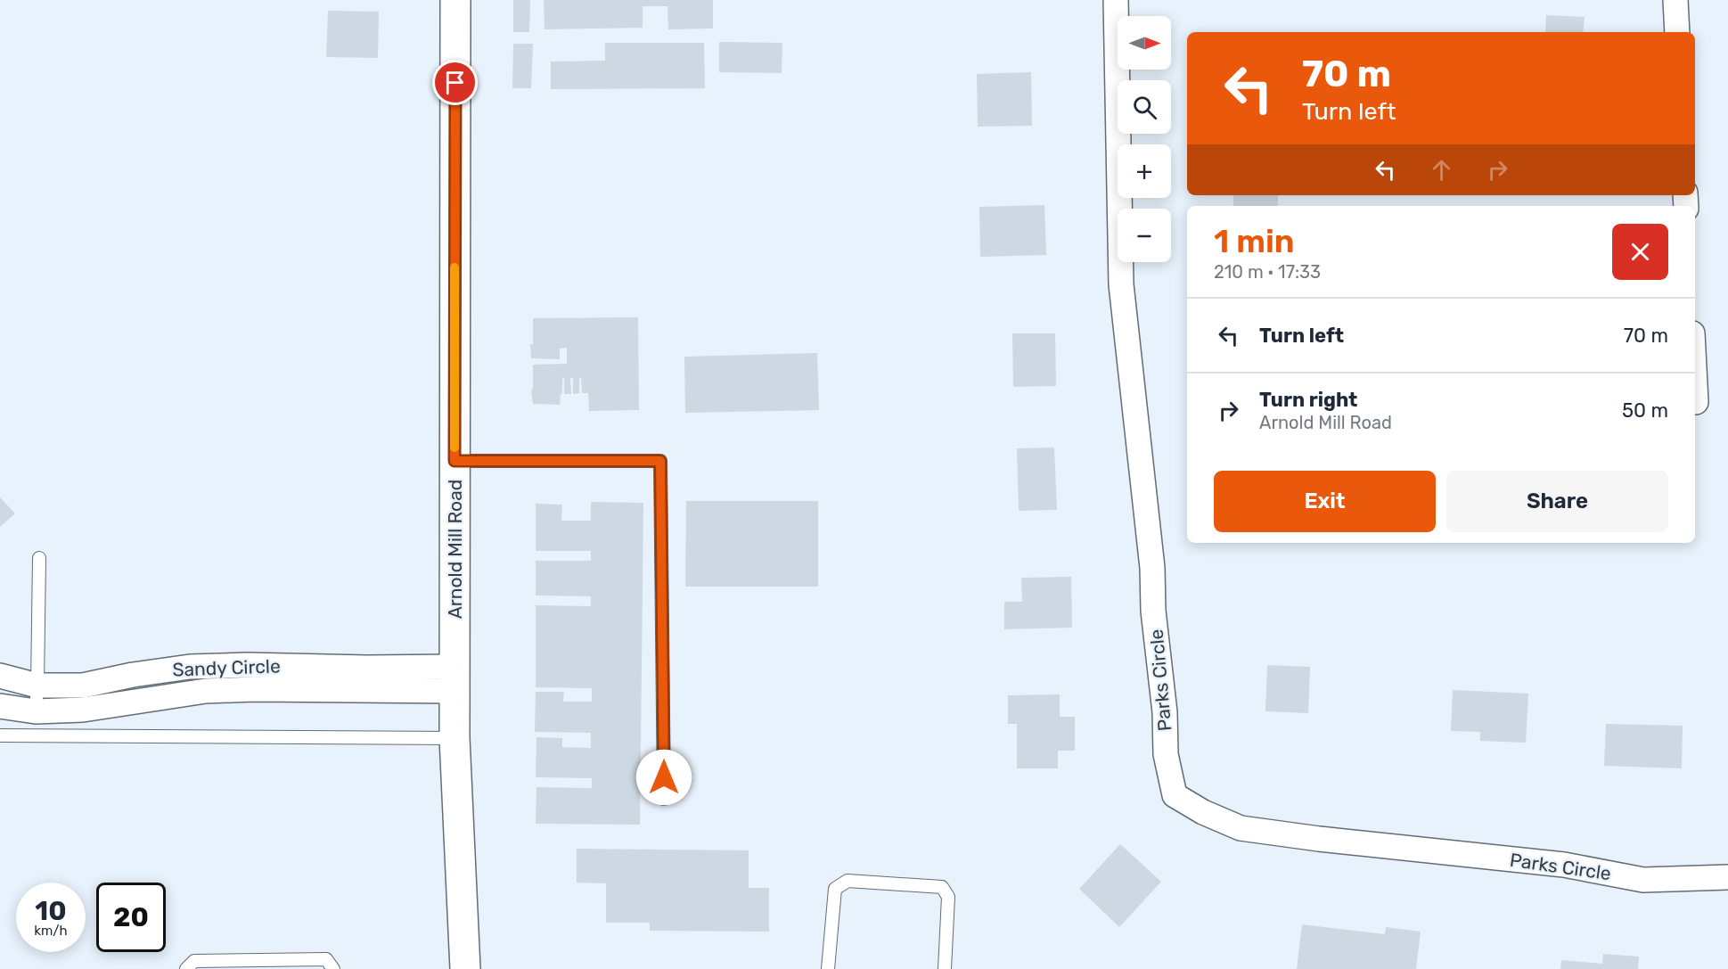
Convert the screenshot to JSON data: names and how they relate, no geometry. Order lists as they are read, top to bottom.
{
  "streets": {
    "main road": ["Arnold Mill Road"],
    "street": ["Sandy Circle", "Parks Circle"]
  },
  "crossings": [
    ["Arnold Mill Road", "Sandy Circle"]
  ],
  "north": "right",
  "page": {
    "map_buttons": ["+", "−"],
    "turn": ["70 m", "Turn left"],
    "heading": ["1 min", "210 m · 17:33"],
    "list": [
      {
        "name": "Turn left",
        "value": "70 m"
      },
      {
        "name": "Turn right",
        "note": "Arnold Mill Road",
        "value": "50 m"
      }
    ],
    "buttons": ["Exit", "Share"],
    "speed": "10 km/h",
    "limit": "20"
  }
}
